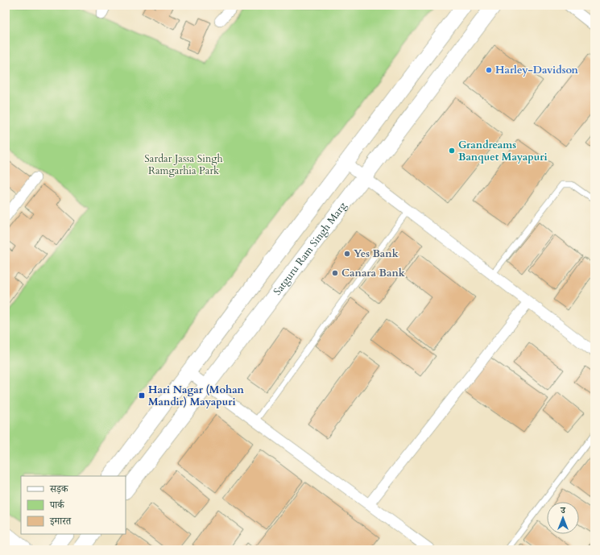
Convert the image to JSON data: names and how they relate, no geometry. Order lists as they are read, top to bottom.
{
  "streets": {
    "main road": ["Satguru Ram Singh Marg"]
  },
  "parks": ["Sardar Jassa Singh Ramgarhia Park"],
  "places": {
    "other": [
      "Harley-Davidson",
      "Grandreams Banquet Mayapuri",
      "Yes Bank",
      "Canara Bank"
    ],
    "transit": ["Hari Nagar (Mohan Mandir) Mayapuri"]
  },
  "legend": ["सड़क", "पार्क", "इमारत"],
  "north": "top"
}
